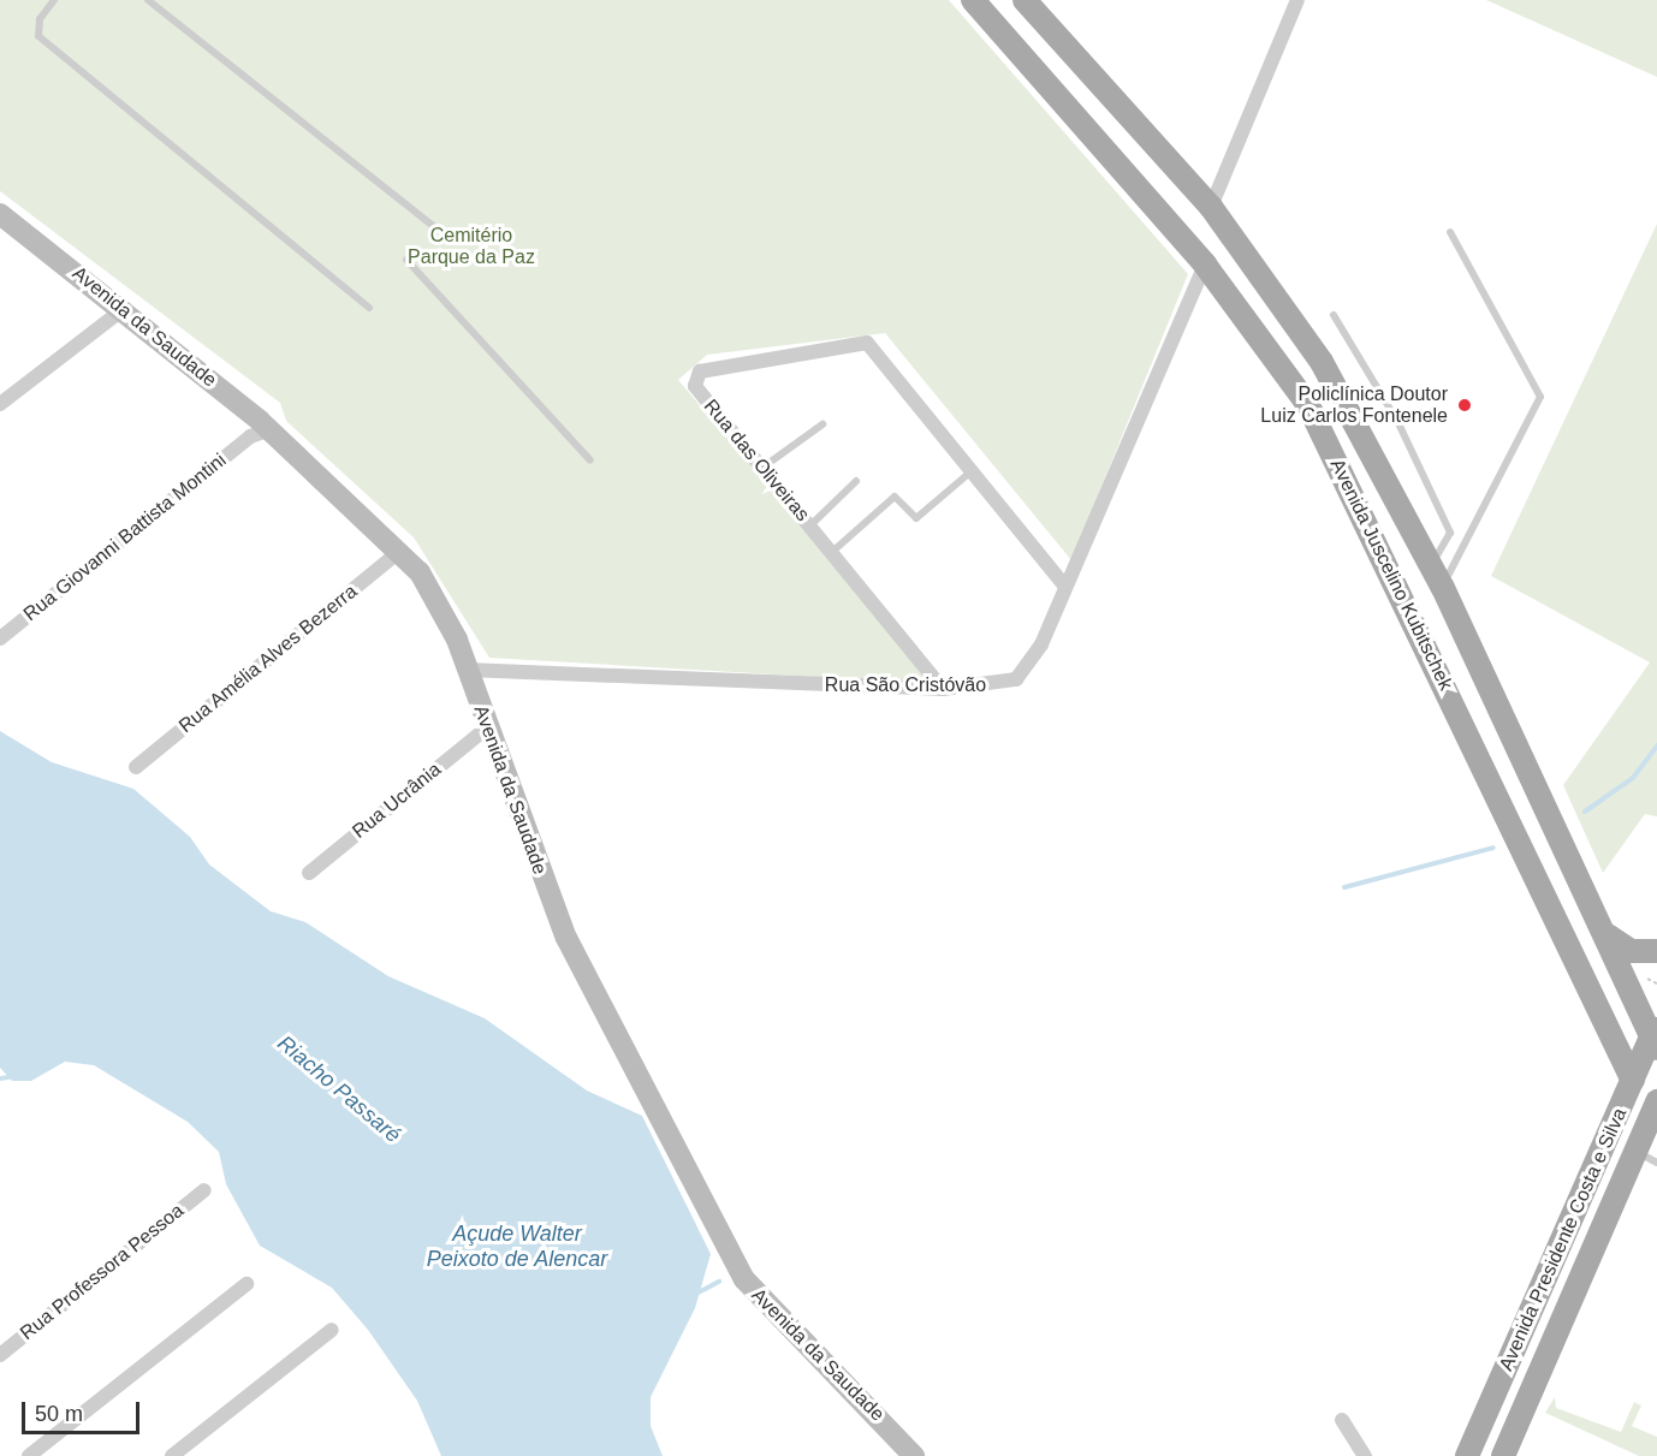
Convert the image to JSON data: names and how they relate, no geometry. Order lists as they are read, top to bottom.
{
  "streets": {
    "main road": ["Avenida Juscelino Kubitschek", "Avenida Presidente Costa e Silva"],
    "street": [
      "Avenida da Saudade",
      "Rua das Oliveiras",
      "Rua Giovanni Battista Montini",
      "Rua Amélia Alves Bezerra",
      "Rua São Cristóvão",
      "Rua Ucrânia",
      "Rua Professora Pessoa"
    ]
  },
  "crossings": [
    ["Avenida da Saudade", "Rua Giovanni Battista Montini"],
    ["Avenida da Saudade", "Rua Amélia Alves Bezerra"],
    ["Avenida da Saudade", "Rua São Cristóvão"],
    ["Avenida da Saudade", "Rua Ucrânia"],
    ["Rua das Oliveiras", "Rua São Cristóvão"],
    ["Avenida Juscelino Kubitschek", "Rua São Cristóvão"],
    ["Avenida Juscelino Kubitschek", "Avenida Presidente Costa e Silva"]
  ],
  "water": ["Riacho Passaré", "Açude Walter Peixoto de Alencar"],
  "parks": ["Cemitério Parque da Paz"],
  "places": ["Policlínica Doutor Luiz Carlos Fontenele"],
  "scale_bar": "50 m"
}
